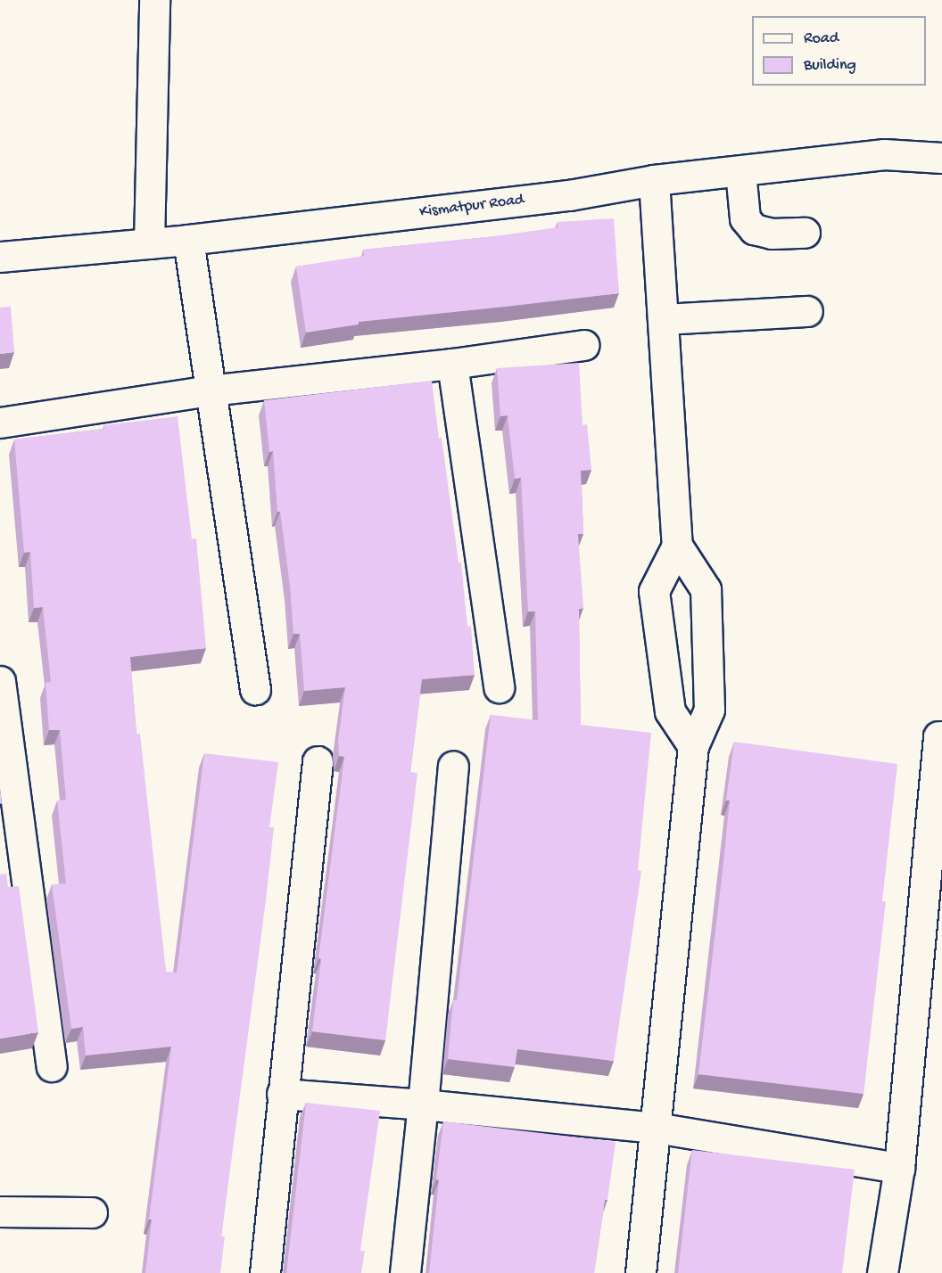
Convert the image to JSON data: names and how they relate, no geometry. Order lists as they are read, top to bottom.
{
  "streets": {
    "street": ["Kismatpur Road"]
  },
  "legend": ["Road", "Building"]
}
